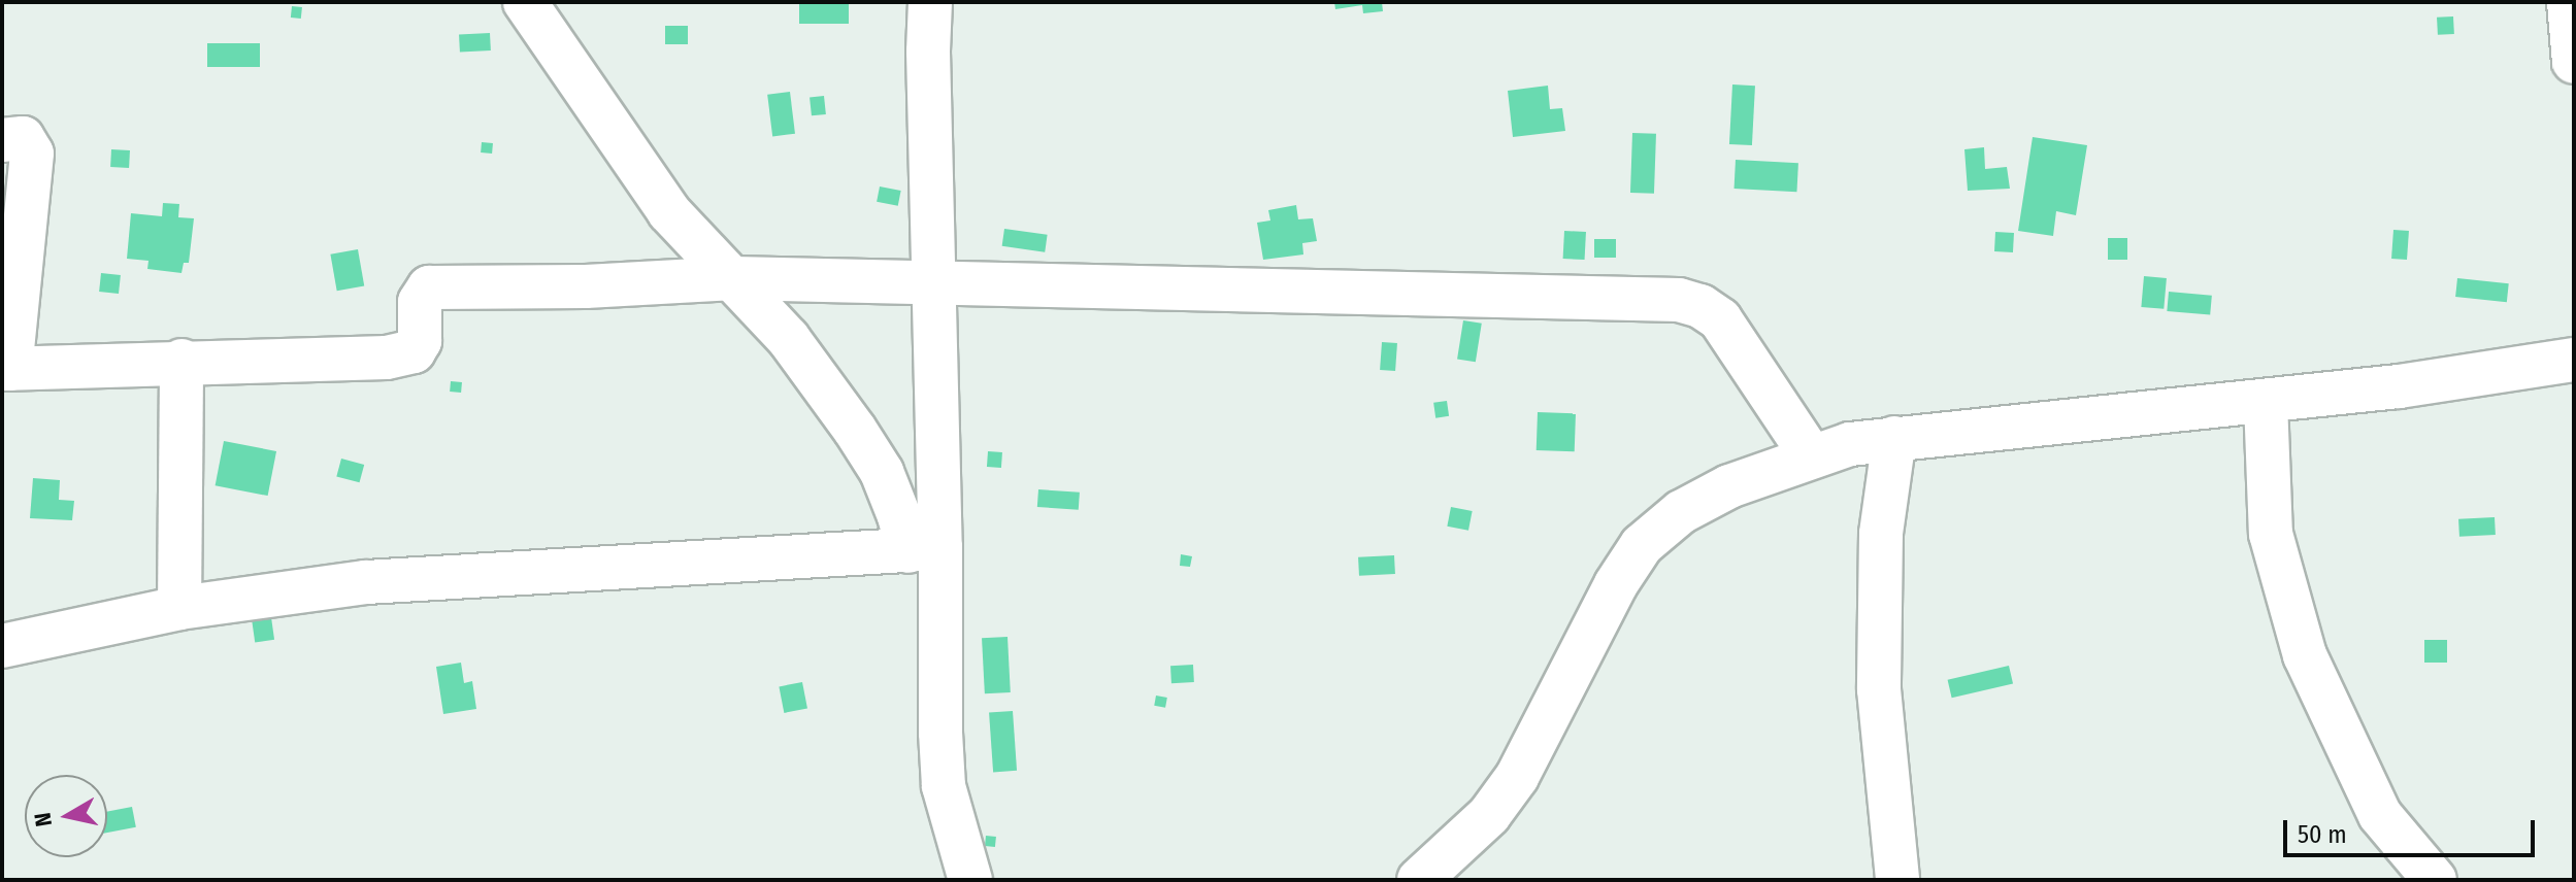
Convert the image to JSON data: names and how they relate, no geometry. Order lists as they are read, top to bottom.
{
  "scale_bar": "50 m",
  "north": "left"
}
